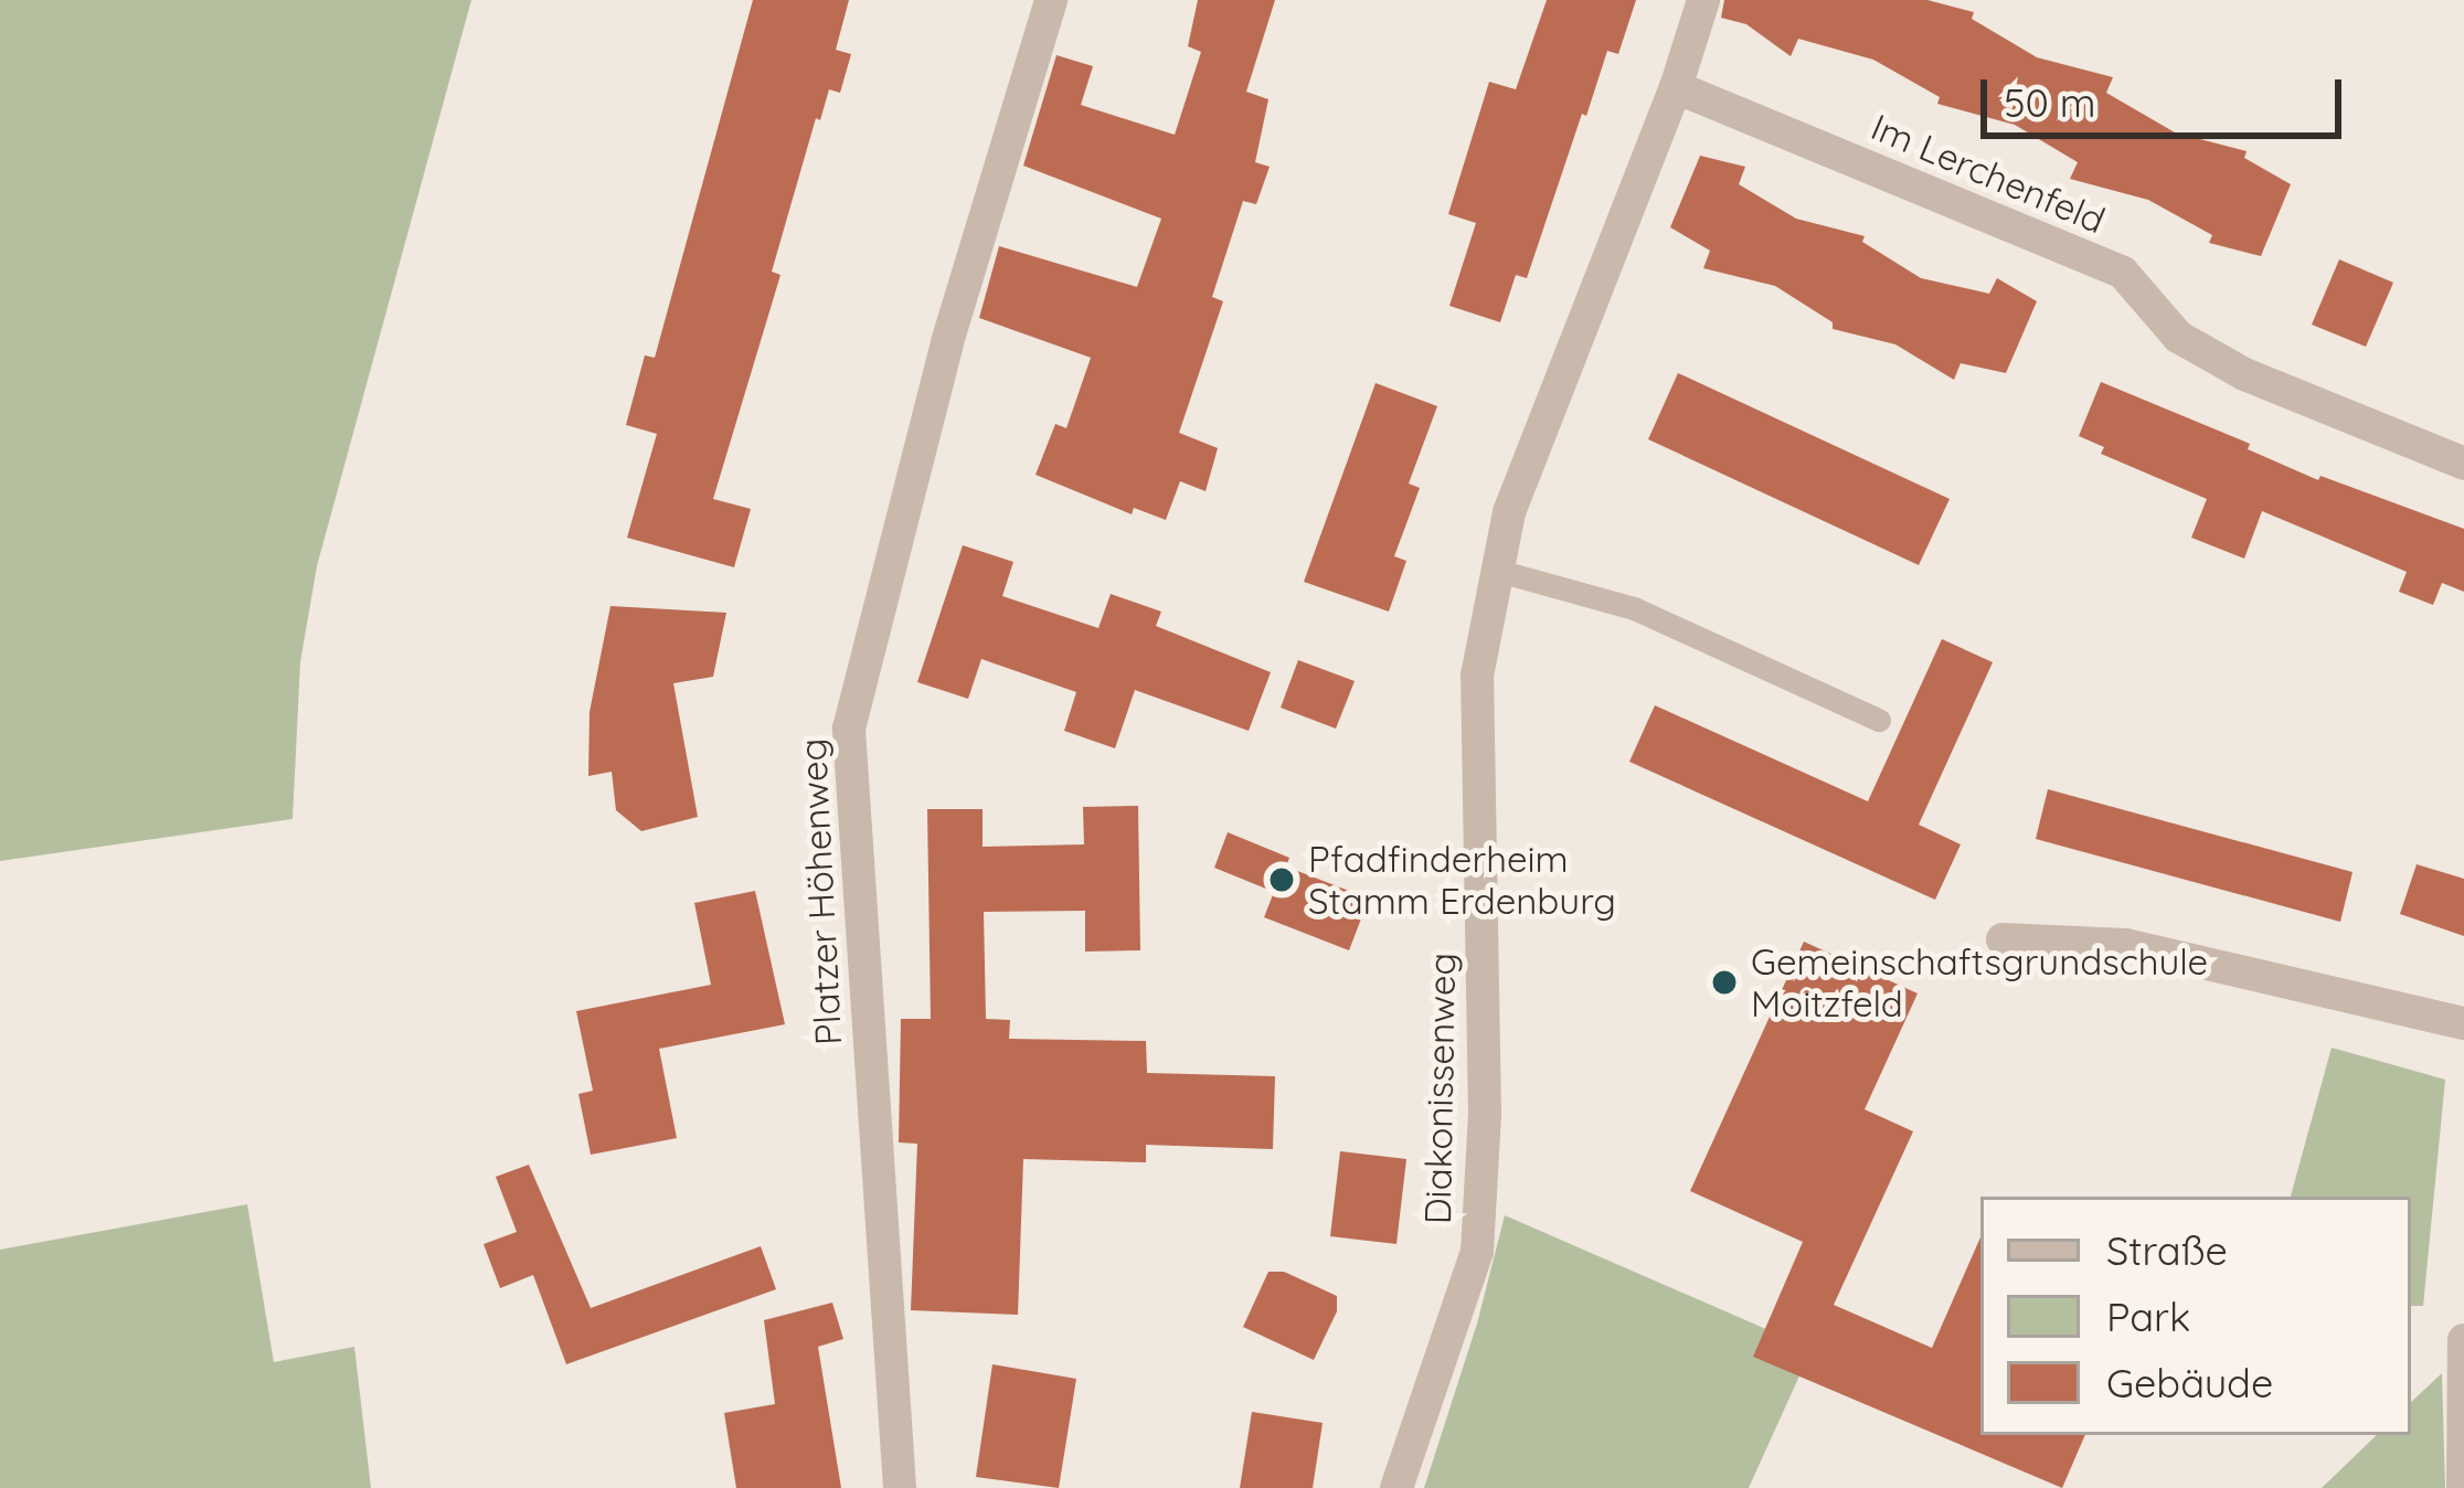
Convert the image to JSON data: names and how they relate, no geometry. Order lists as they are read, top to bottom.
{
  "streets": {
    "street": ["Im Lerchenfeld", "Platzer Höhenweg", "Diakonissenweg"]
  },
  "crossings": [
    ["Im Lerchenfeld", "Diakonissenweg"]
  ],
  "places": ["Pfadfinderheim Stamm Erdenburg", "Gemeinschaftsgrundschule Moitzfeld"],
  "legend": ["Straße", "Park", "Gebäude"],
  "scale_bar": "50 m"
}
